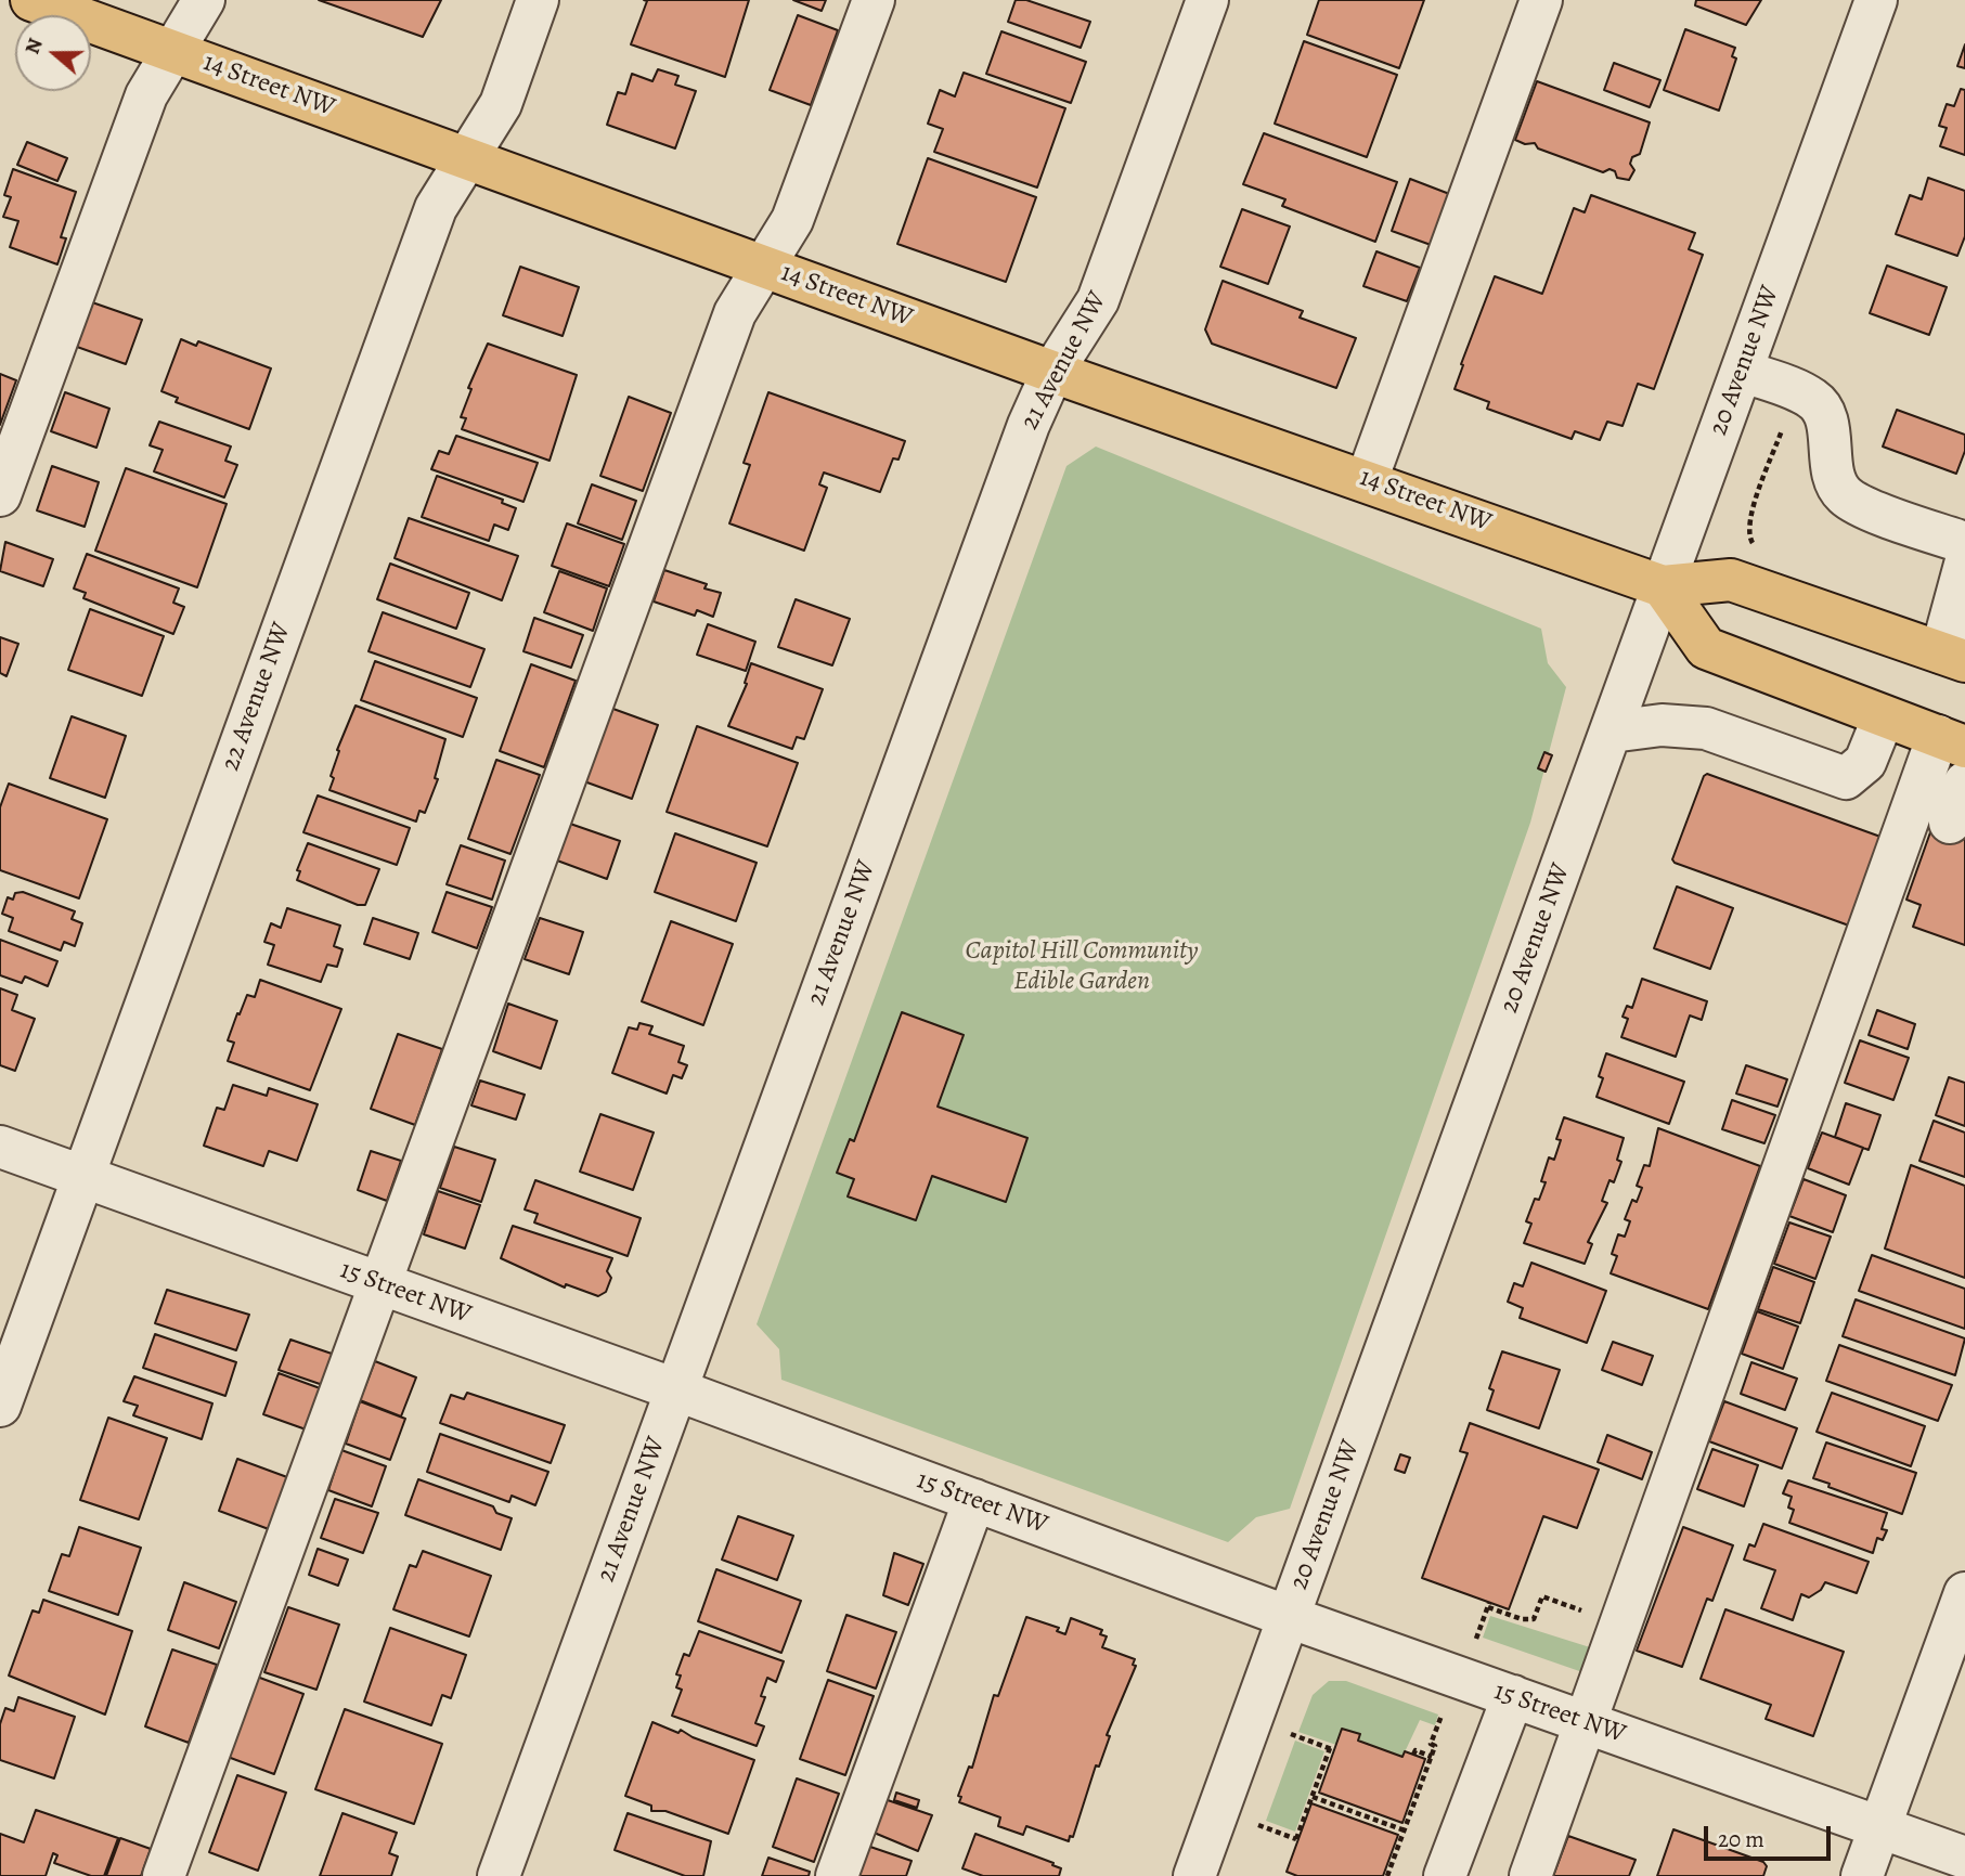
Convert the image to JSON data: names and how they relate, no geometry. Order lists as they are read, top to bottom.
{
  "streets": {
    "main road": ["14 Street NW"],
    "street": [
      "21 Avenue NW",
      "20 Avenue NW",
      "22 Avenue NW",
      "15 Street NW"
    ]
  },
  "crossings": [
    ["14 Street NW", "21 Avenue NW"],
    ["14 Street NW", "20 Avenue NW"],
    ["14 Street NW", "22 Avenue NW"],
    ["21 Avenue NW", "15 Street NW"],
    ["20 Avenue NW", "15 Street NW"],
    ["22 Avenue NW", "15 Street NW"]
  ],
  "parks": ["Capitol Hill Community Edible Garden"],
  "scale_bar": "20 m",
  "north": "left"
}
